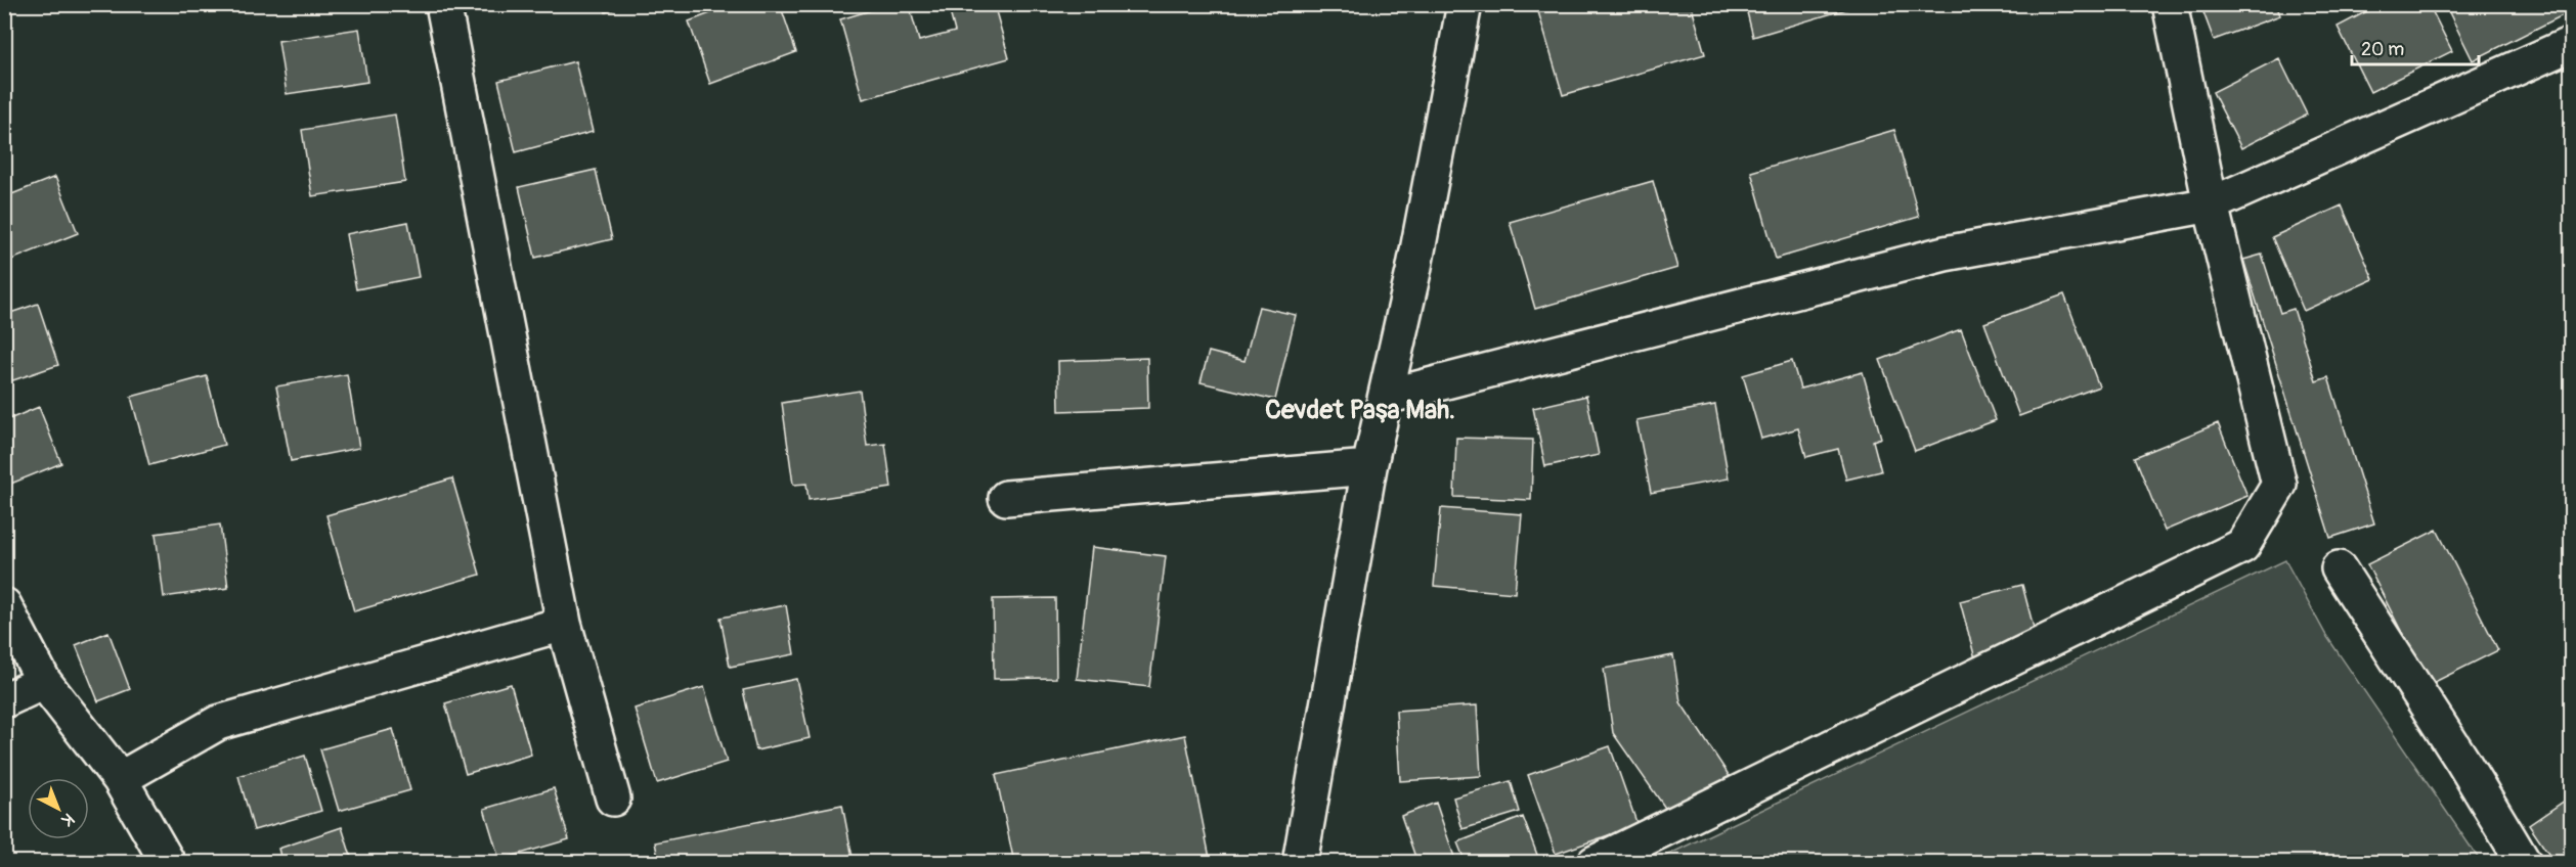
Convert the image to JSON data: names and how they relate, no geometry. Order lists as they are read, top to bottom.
{
  "districts": ["Cevdet Paşa Mah."],
  "scale_bar": "20 m",
  "north": "bottom right"
}
